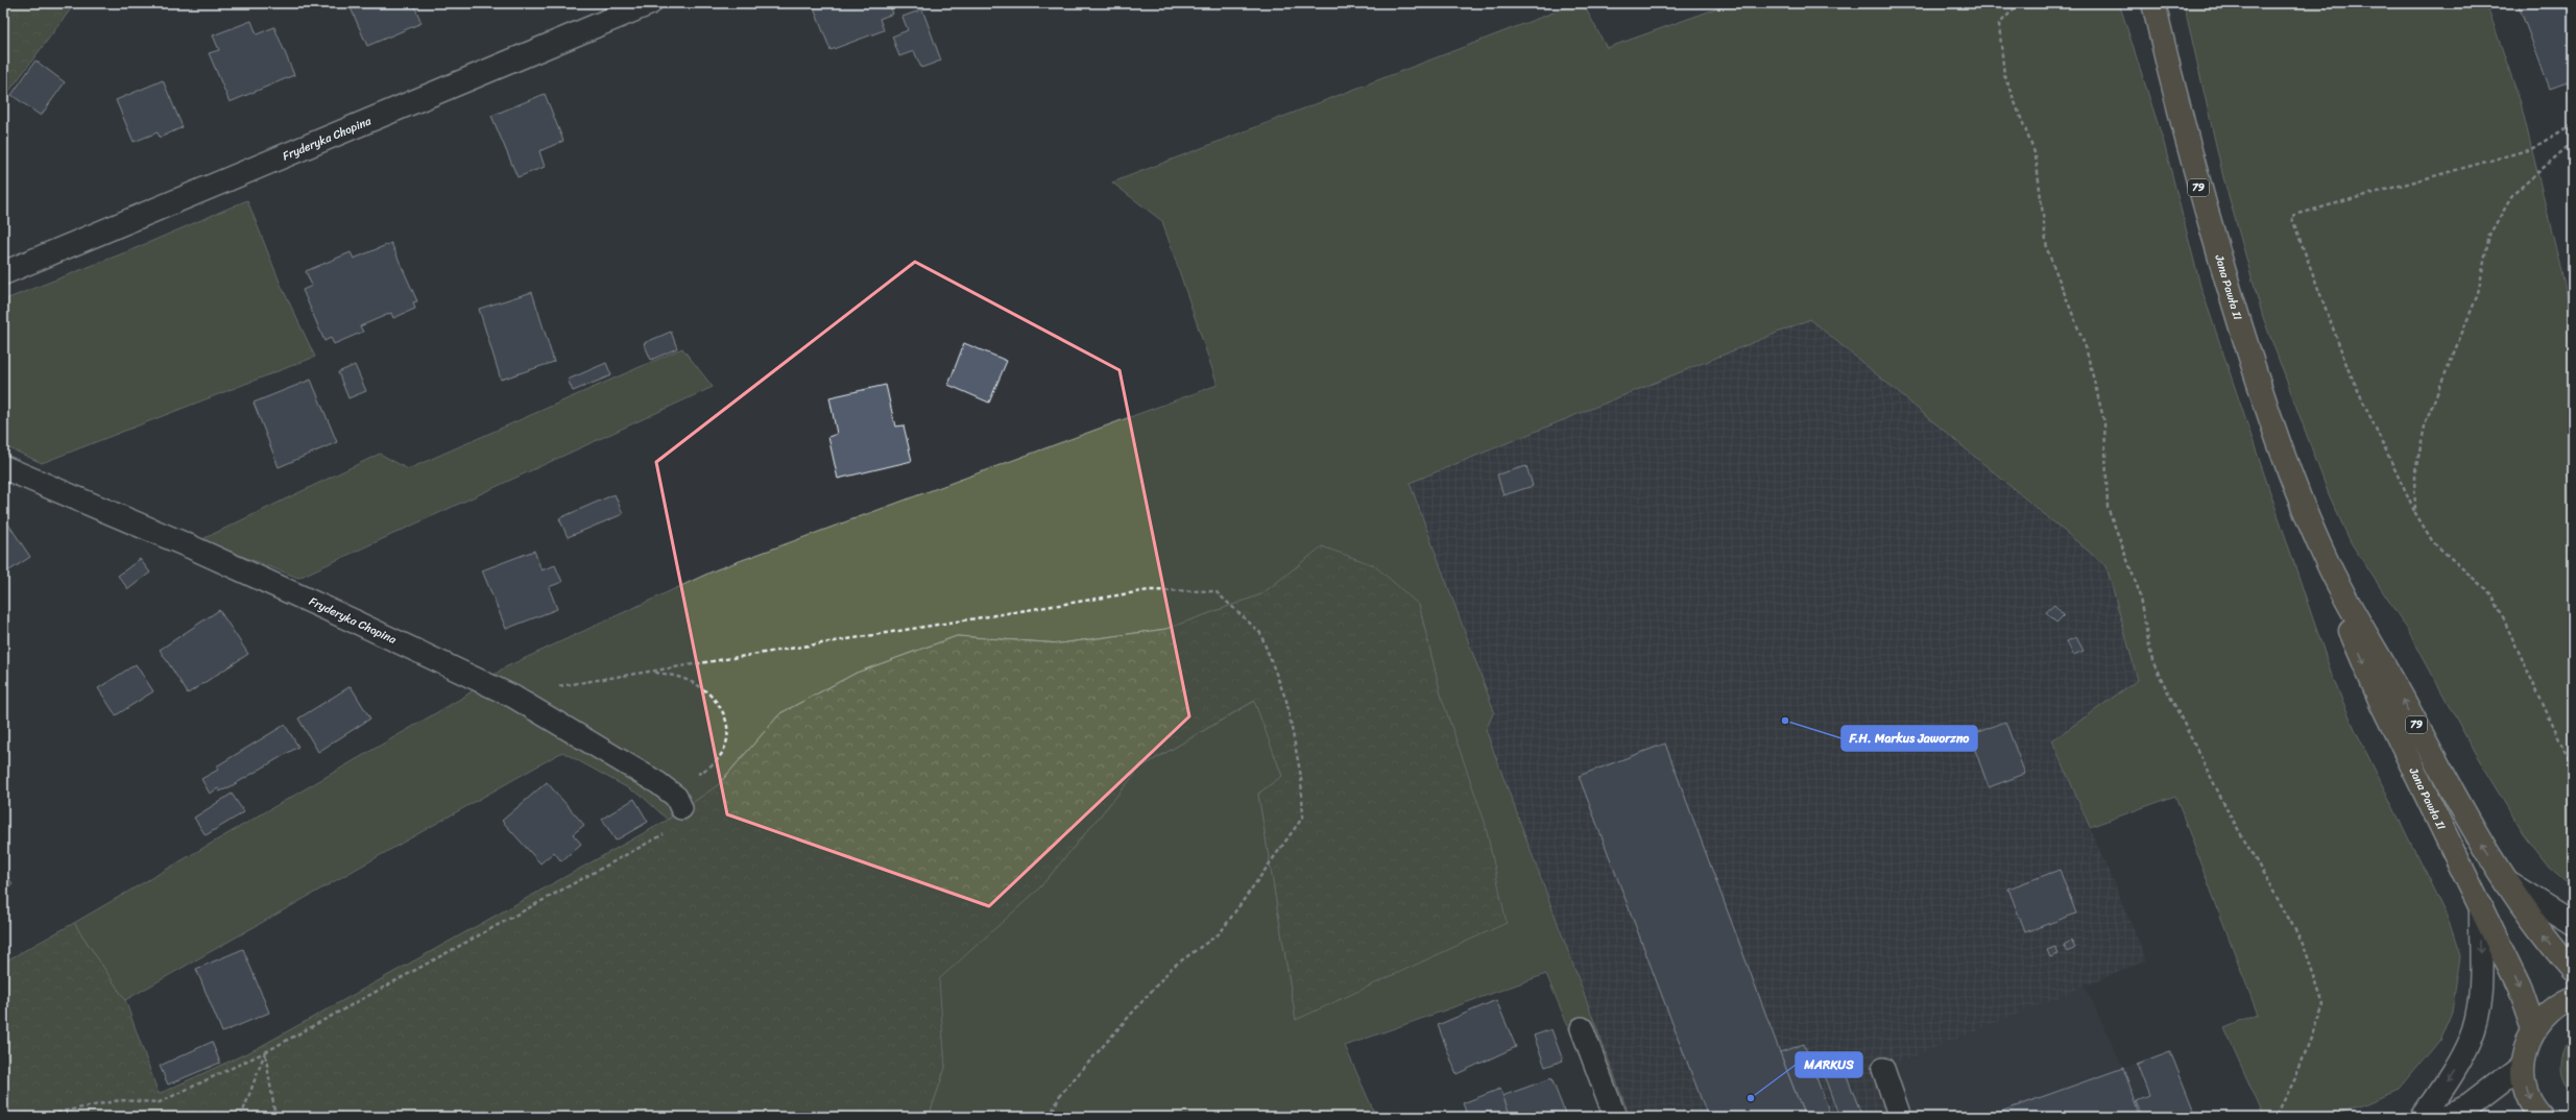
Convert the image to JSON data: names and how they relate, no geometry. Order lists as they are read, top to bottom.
{
  "streets": {
    "main road": ["79", "Jana Pawła II"],
    "street": ["Fryderyka Chopina"]
  },
  "places": ["F.H. Markus Jaworzno", "MARKUS"]
}
